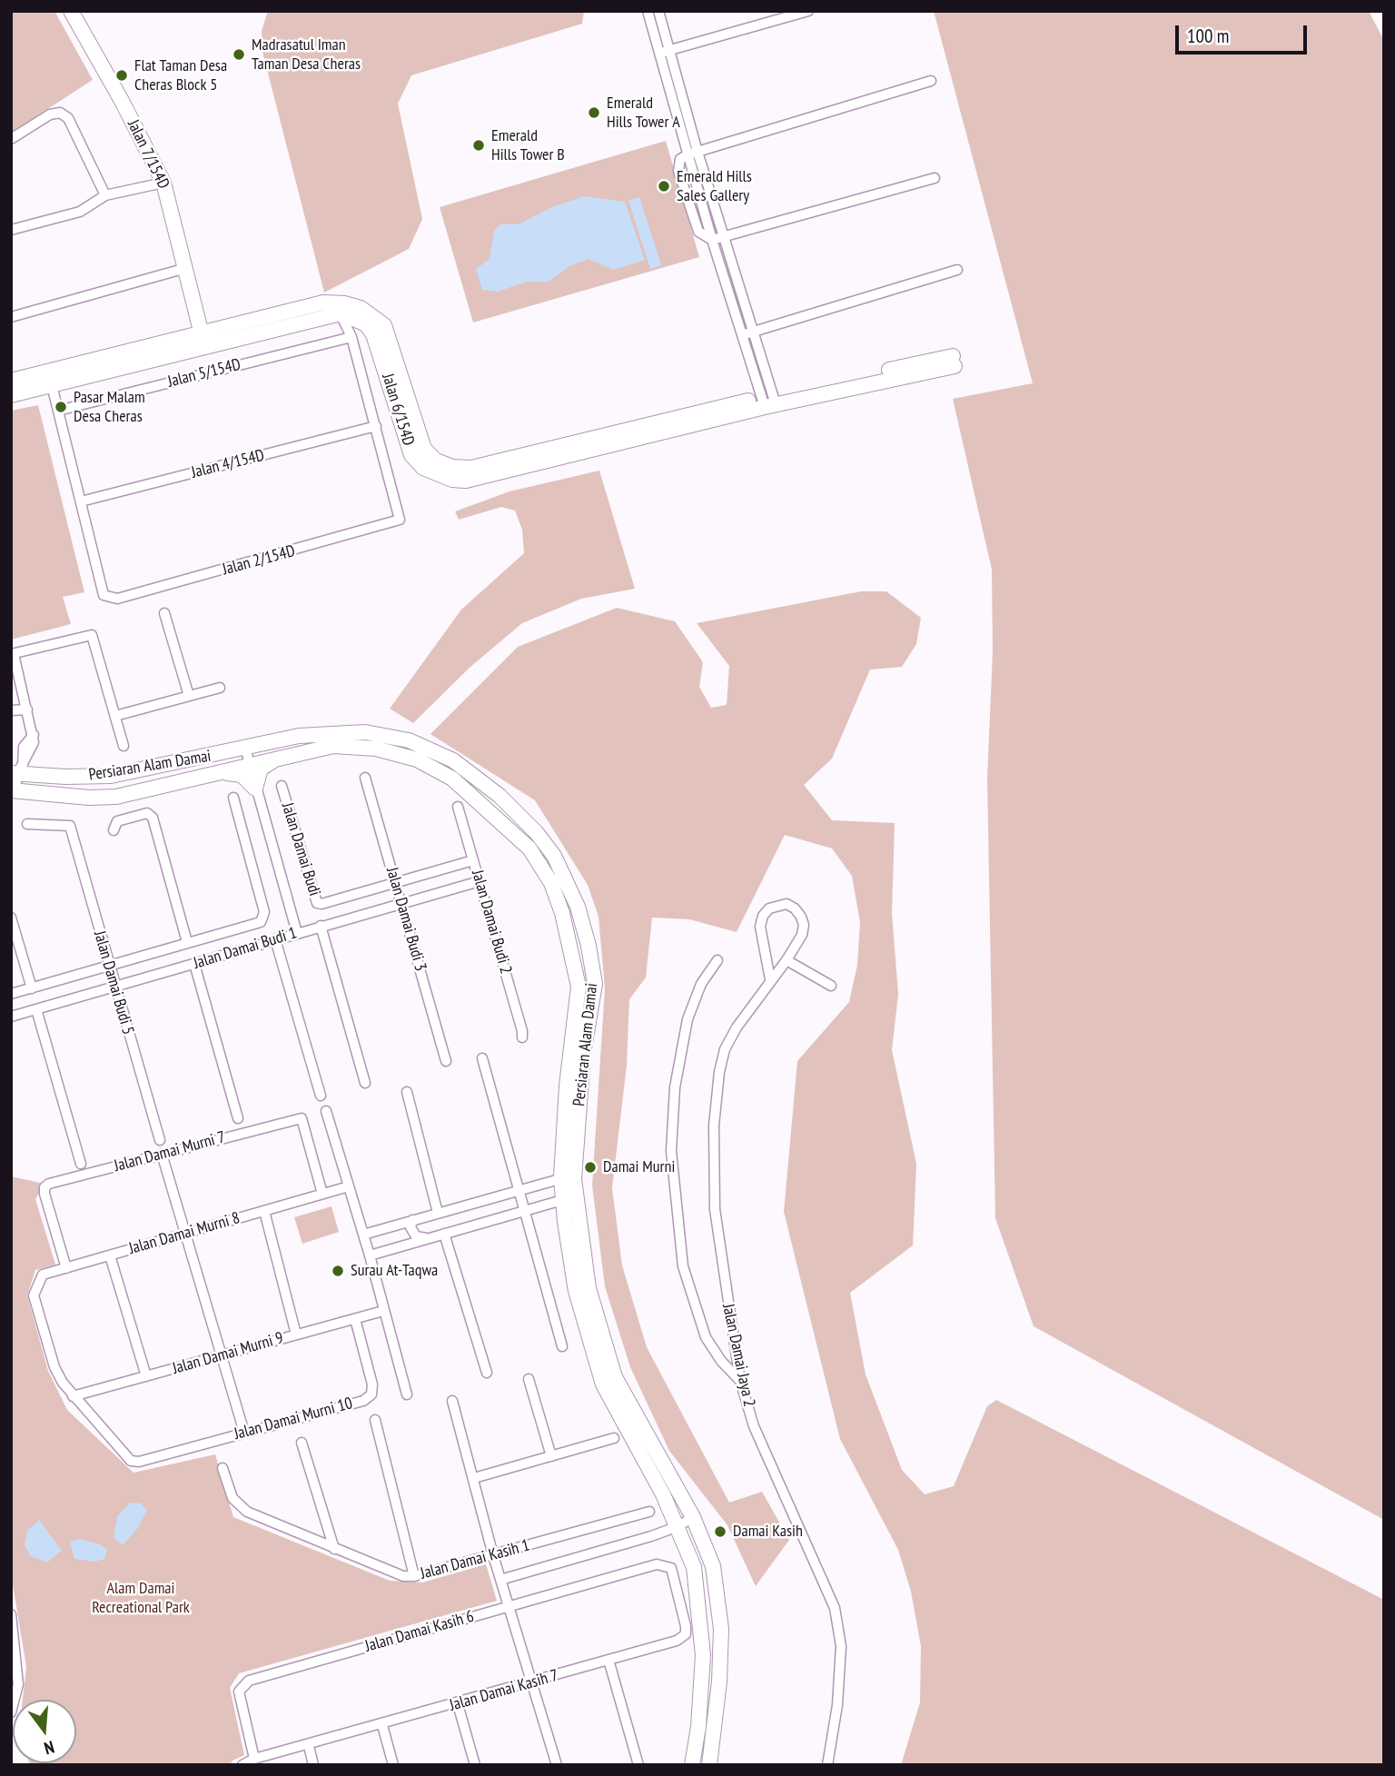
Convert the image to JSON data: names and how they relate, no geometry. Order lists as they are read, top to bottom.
{
  "streets": {
    "street": [
      "Jalan 7/154D",
      "Jalan 5/154D",
      "Jalan 6/154D",
      "Jalan 4/154D",
      "Jalan 2/154D",
      "Persiaran Alam Damai",
      "Jalan Damai Budi",
      "Jalan Damai Budi 3",
      "Jalan Damai Budi 2",
      "Jalan Damai Budi 1",
      "Jalan Damai Budi 5",
      "Jalan Damai Murni 7",
      "Jalan Damai Murni 8",
      "Jalan Damai Murni 9",
      "Jalan Damai Jaya 2",
      "Jalan Damai Murni 10",
      "Jalan Damai Kasih 1",
      "Jalan Damai Kasih 6",
      "Jalan Damai Kasih 7"
    ]
  },
  "crossings": [
    ["Jalan 7/154D", "Jalan 6/154D"],
    ["Jalan 4/154D", "Jalan 2/154D"],
    ["Persiaran Alam Damai", "Jalan Damai Budi"],
    ["Jalan Damai Budi", "Jalan Damai Budi 3"],
    ["Jalan Damai Budi", "Jalan Damai Budi 2"],
    ["Jalan Damai Budi", "Jalan Damai Budi 1"],
    ["Jalan Damai Budi 3", "Jalan Damai Budi 1"],
    ["Jalan Damai Budi 2", "Jalan Damai Budi 1"],
    ["Jalan Damai Budi 1", "Jalan Damai Budi 5"],
    ["Jalan Damai Murni 7", "Jalan Damai Murni 8"],
    ["Jalan Damai Murni 8", "Jalan Damai Murni 9"],
    ["Jalan Damai Murni 8", "Jalan Damai Murni 10"],
    ["Jalan Damai Murni 9", "Jalan Damai Murni 10"],
    ["Jalan Damai Kasih 6", "Jalan Damai Kasih 7"]
  ],
  "parks": ["Alam Damai Recreational Park"],
  "places": [
    "Madrasatul Iman Taman Desa Cheras",
    "Flat Taman Desa Cheras Block 5",
    "Emerald Hills Tower A",
    "Emerald Hills Tower B",
    "Emerald Hills Sales Gallery",
    "Pasar Malam Desa Cheras",
    "Damai Murni",
    "Surau At-Taqwa",
    "Damai Kasih"
  ],
  "scale_bar": "100 m",
  "north": "bottom"
}
